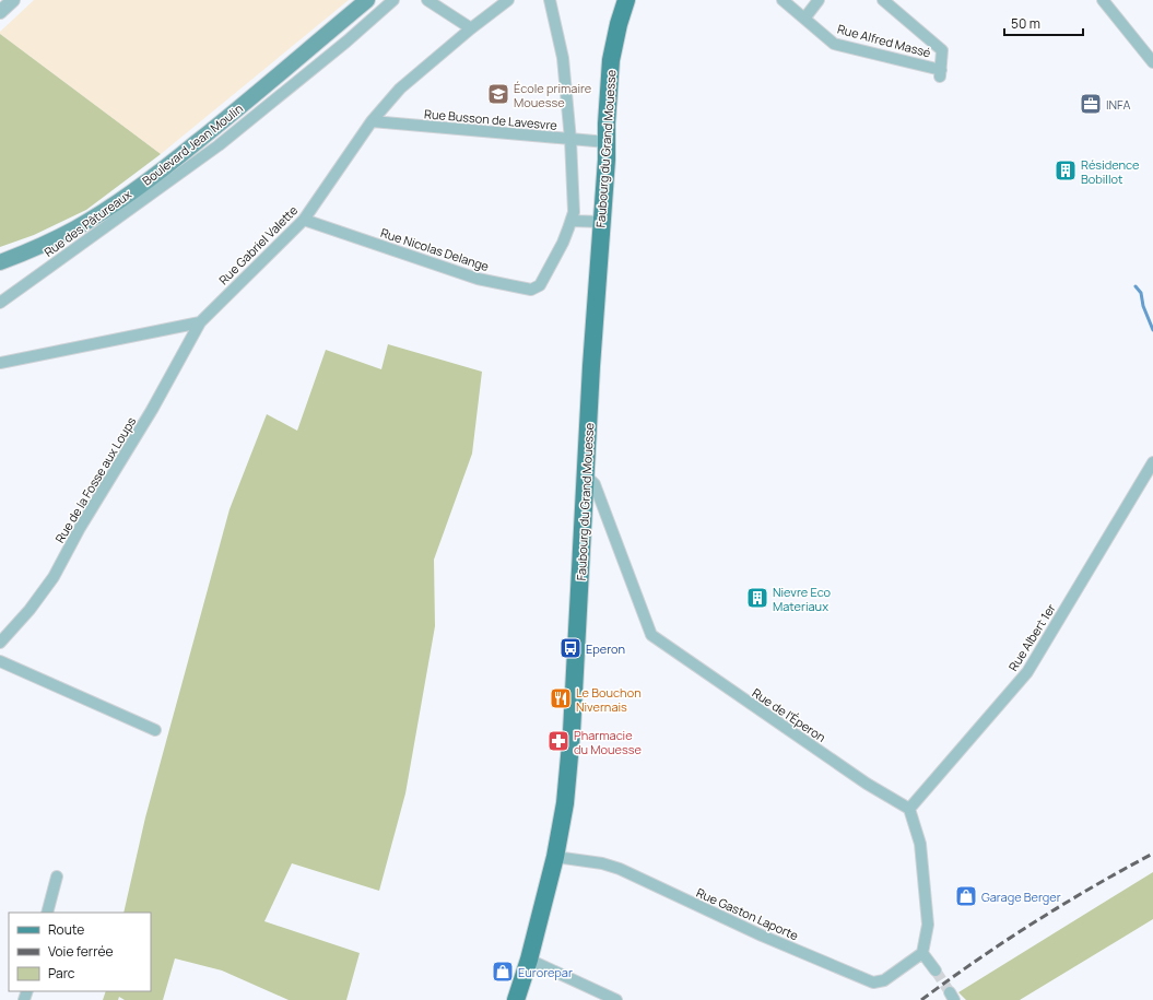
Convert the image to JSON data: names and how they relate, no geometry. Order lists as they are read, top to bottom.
{
  "streets": {
    "main road": ["Boulevard Jean Moulin", "Faubourg du Grand Mouesse"],
    "street": [
      "Rue Alfred Massé",
      "Rue Busson de Lavesvre",
      "Rue des Pâtureaux",
      "Rue Gabriel Valette",
      "Rue Nicolas Delange",
      "Rue de la Fosse aux Loups",
      "Rue Albert 1er",
      "Rue de l'Éperon",
      "Rue Gaston Laporte"
    ]
  },
  "crossings": [
    ["Rue Busson de Lavesvre", "Faubourg du Grand Mouesse"],
    ["Rue Busson de Lavesvre", "Rue Gabriel Valette"],
    ["Faubourg du Grand Mouesse", "Rue de l'Éperon"],
    ["Faubourg du Grand Mouesse", "Rue Gaston Laporte"],
    ["Rue Gabriel Valette", "Rue Nicolas Delange"],
    ["Rue Gabriel Valette", "Rue de la Fosse aux Loups"],
    ["Rue Albert 1er", "Rue de l'Éperon"]
  ],
  "places": {
    "school or university": ["École primaire Mouesse"],
    "office": ["INFA"],
    "building": ["Résidence Bobillot", "Nievre Eco Materiaux"],
    "bus stop": ["Eperon"],
    "restaurant": ["Le Bouchon Nivernais"],
    "pharmacy": ["Pharmacie du Mouesse"],
    "shop": ["Garage Berger", "Eurorepar"]
  },
  "legend": ["Route", "Voie ferrée", "Parc"],
  "scale_bar": "50 m"
}
